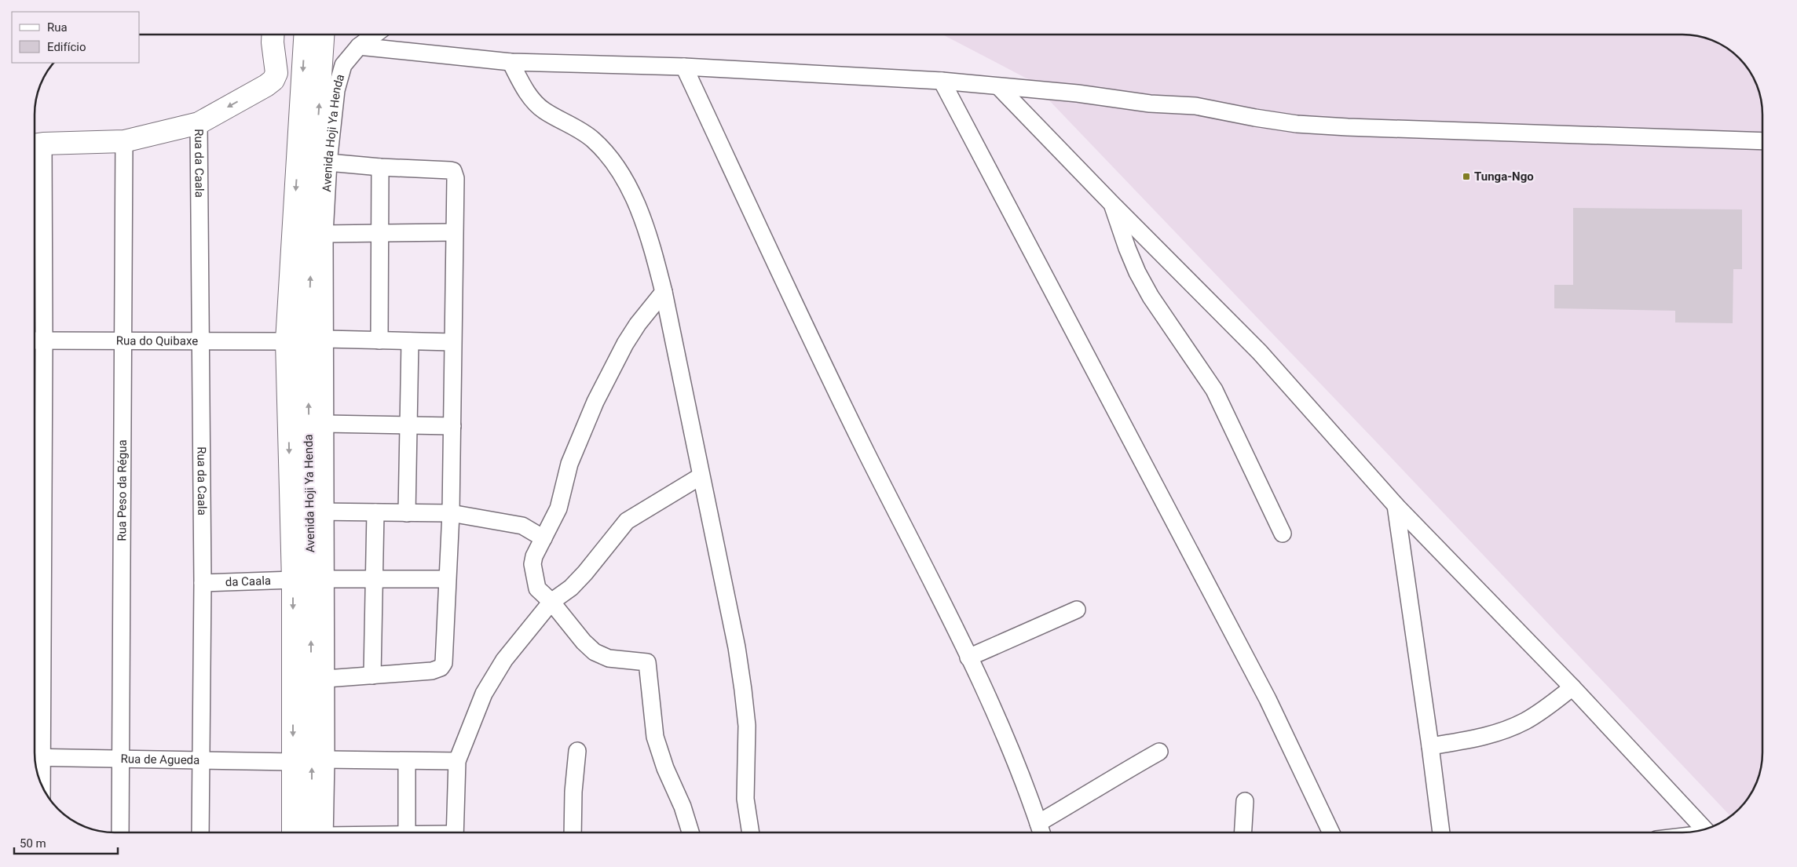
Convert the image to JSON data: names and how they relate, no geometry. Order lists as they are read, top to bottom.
{
  "streets": {
    "main road": ["Avenida Hoji Ya Henda"],
    "street": [
      "Rua da Caala",
      "Rua do Quibaxe",
      "Rua Peso da Régua",
      "da Caala",
      "Rua de Agueda"
    ]
  },
  "crossings": [
    ["Avenida Hoji Ya Henda", "Rua do Quibaxe"],
    ["Avenida Hoji Ya Henda", "da Caala"],
    ["Avenida Hoji Ya Henda", "Rua de Agueda"],
    ["Rua da Caala", "Rua do Quibaxe"],
    ["Rua da Caala", "da Caala"],
    ["Rua da Caala", "Rua de Agueda"],
    ["Rua do Quibaxe", "Rua Peso da Régua"],
    ["Rua Peso da Régua", "Rua de Agueda"]
  ],
  "places": {
    "transit": ["Tunga-Ngo"]
  },
  "legend": ["Rua", "Edifício"],
  "scale_bar": "50 m"
}
